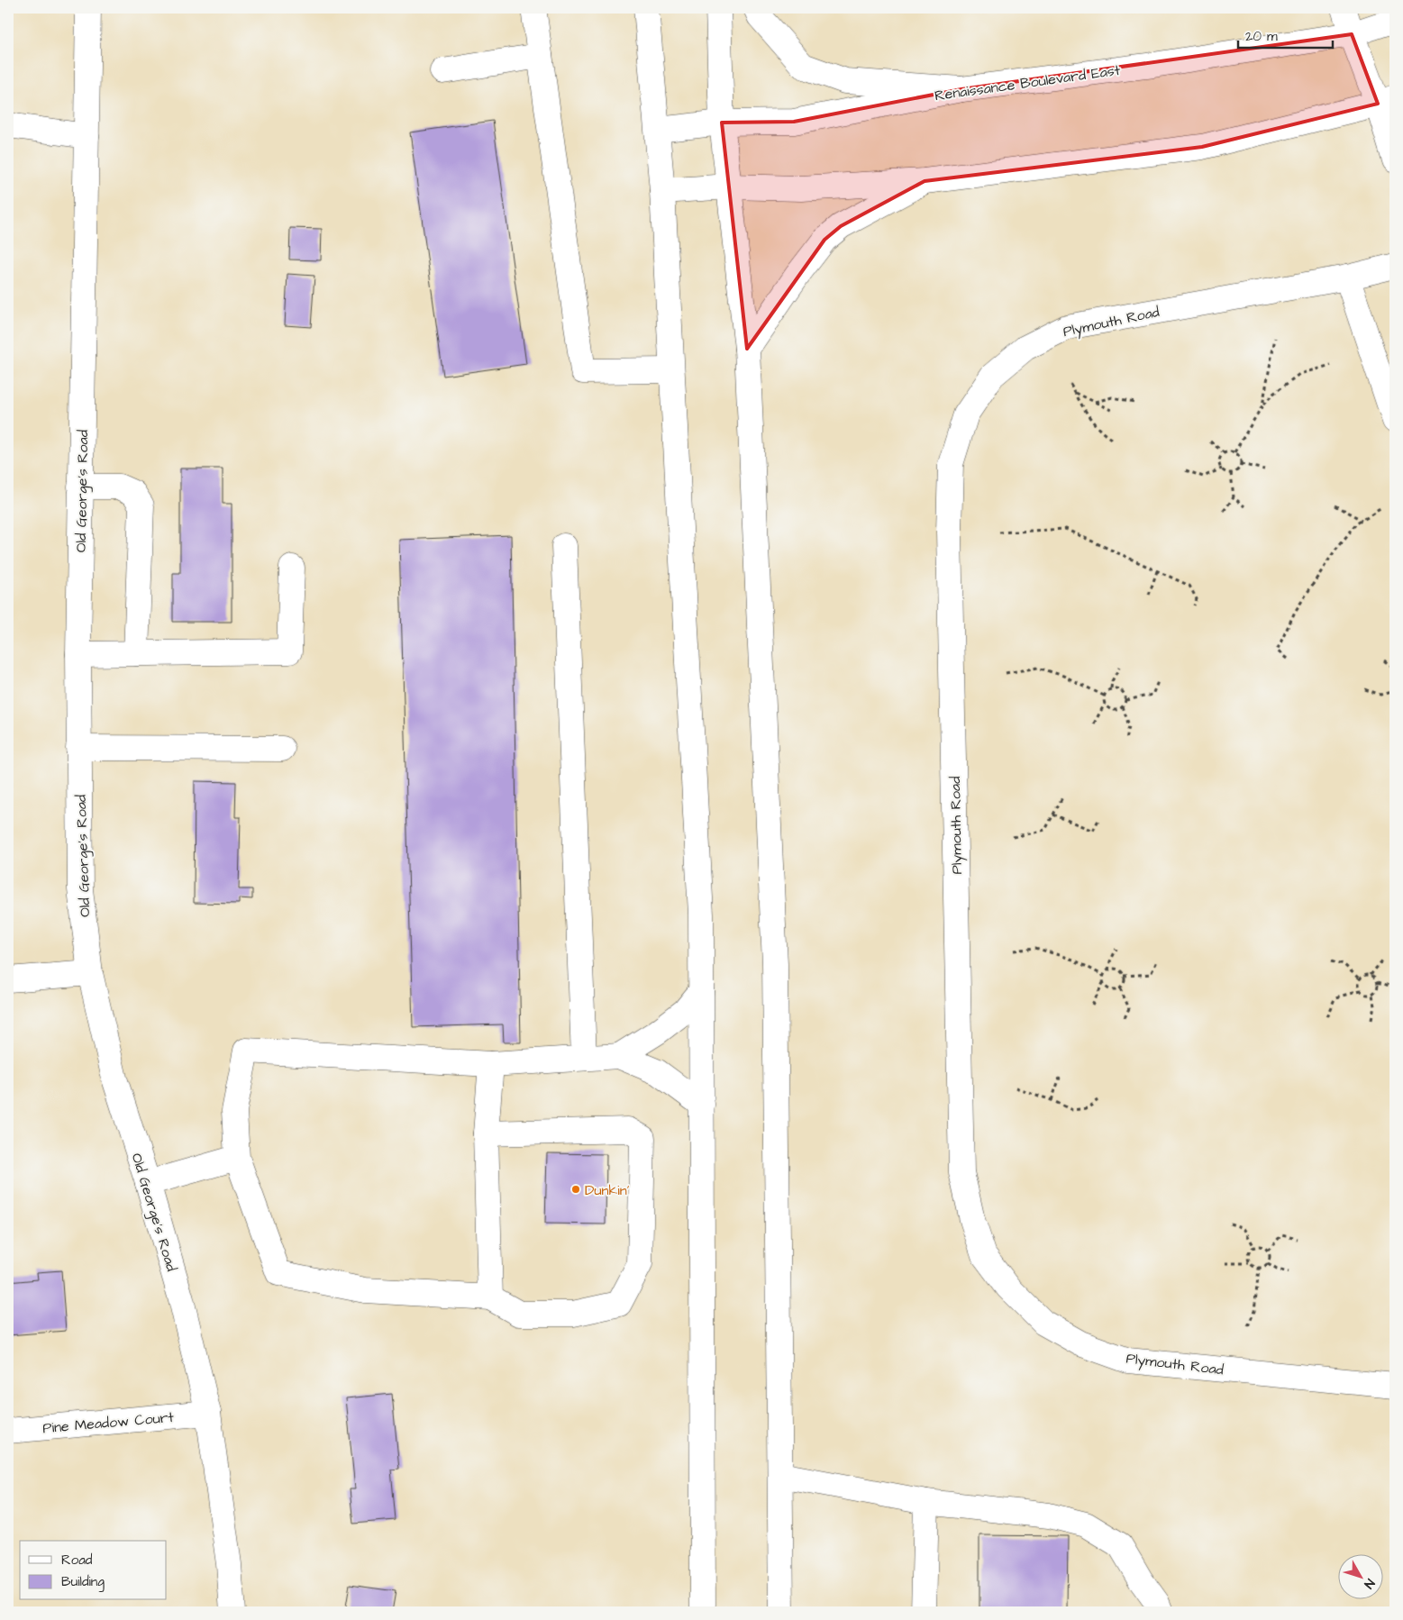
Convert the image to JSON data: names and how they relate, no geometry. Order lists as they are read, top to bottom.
{
  "streets": {
    "main road": [
      "Renaissance Boulevard East",
      "Plymouth Road",
      "Old George's Road",
      "Pine Meadow Court"
    ]
  },
  "crossings": [
    ["Old George's Road", "Pine Meadow Court"]
  ],
  "places": ["Dunkin'"],
  "legend": ["Road", "Building"],
  "scale_bar": "20 m",
  "north": "bottom right"
}
